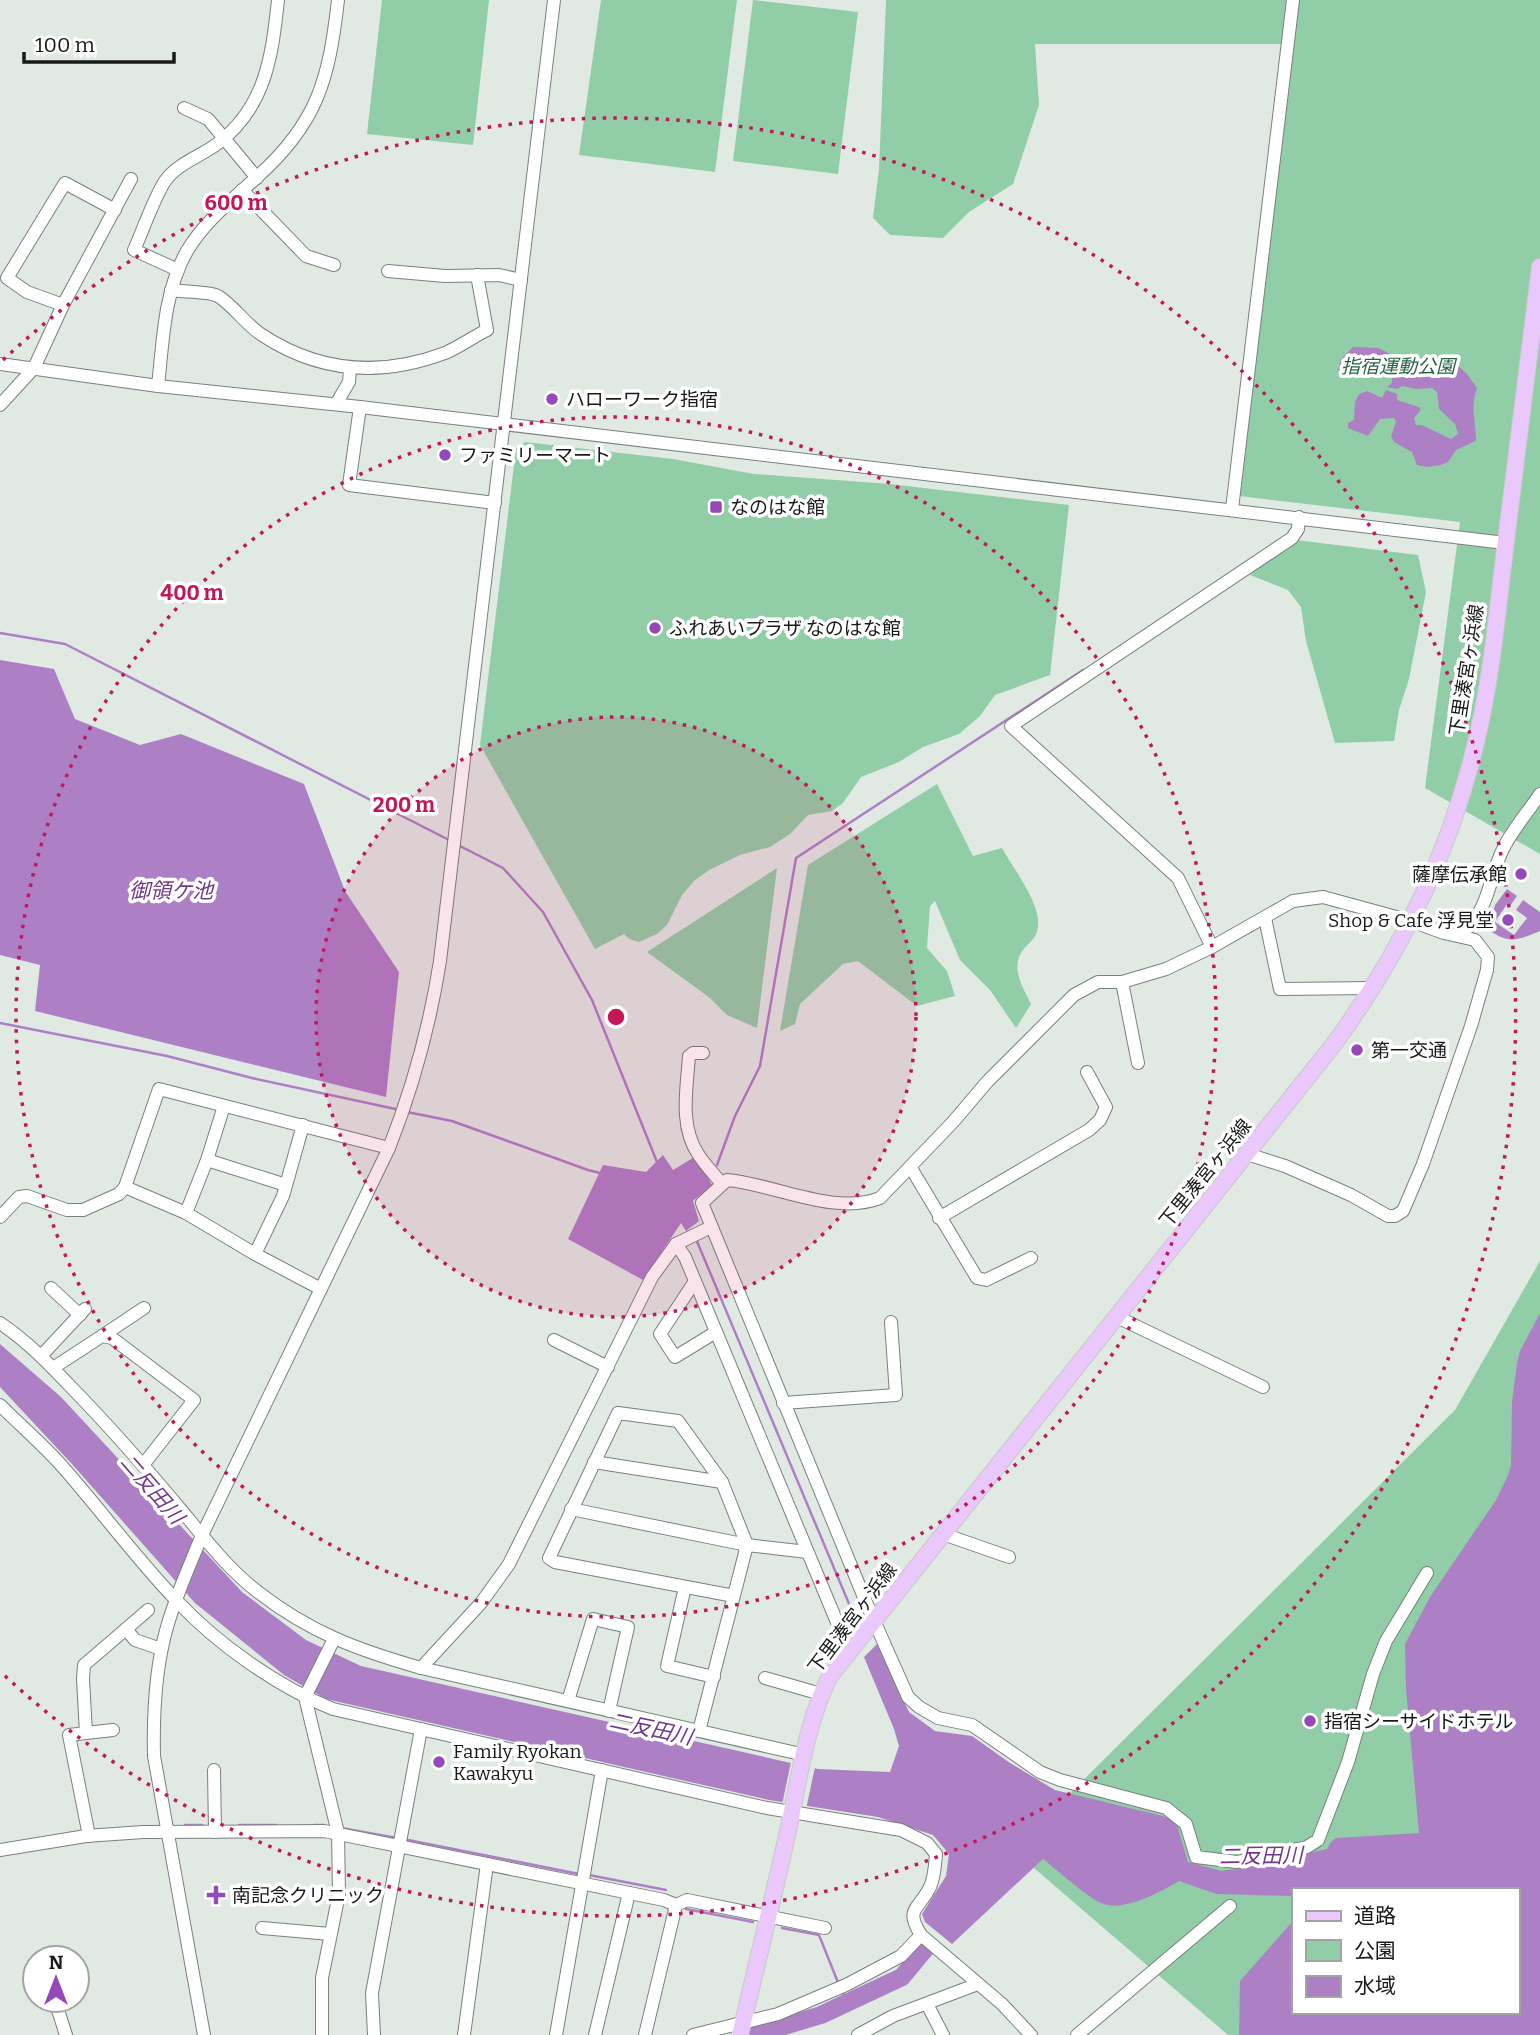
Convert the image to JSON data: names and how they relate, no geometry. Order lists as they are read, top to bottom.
{
  "streets": {
    "main road": ["下里湊宮ヶ浜線"]
  },
  "water": ["御領ケ池", "二反田川"],
  "parks": ["指宿運動公園"],
  "places": {
    "other": [
      "ハローワーク指宿",
      "ファミリーマート",
      "ふれあいプラザ なのはな館",
      "薩摩伝承館",
      "Shop & Cafe 浮見堂",
      "第一交通",
      "指宿シーサイドホテル",
      "Family Ryokan Kawakyu"
    ],
    "transit": ["なのはな館"],
    "health": ["南記念クリニック"]
  },
  "legend": ["道路", "公園", "水域"],
  "scale_bar": "100 m",
  "north": "top",
  "rings": ["600 m", "400 m", "200 m"]
}
